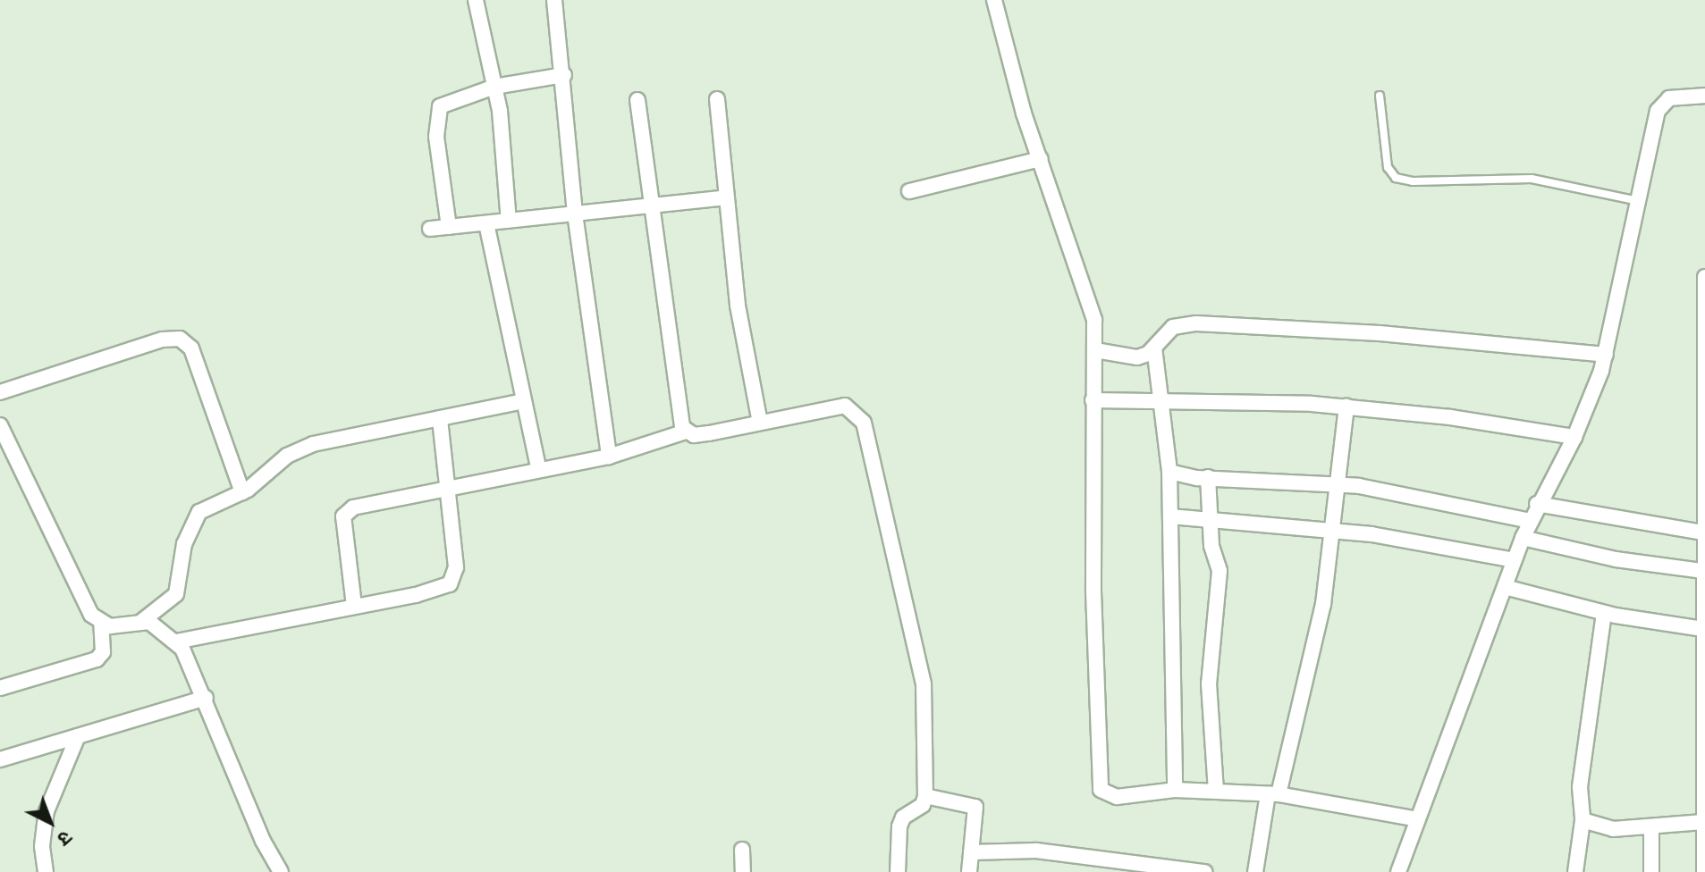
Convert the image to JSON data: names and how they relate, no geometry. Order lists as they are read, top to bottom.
{
  "north": "bottom right"
}
